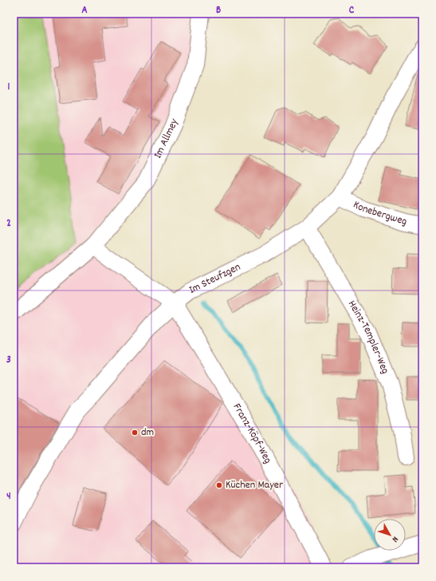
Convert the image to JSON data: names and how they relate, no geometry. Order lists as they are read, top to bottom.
{
  "streets": {
    "street": [
      "Im Allmey",
      "Konebergweg",
      "Im Steufzgen",
      "Heinz-Templer-Weg",
      "Franz-Köpf-Weg"
    ]
  },
  "crossings": [
    ["Konebergweg", "Im Steufzgen"],
    ["Im Steufzgen", "Heinz-Templer-Weg"],
    ["Im Steufzgen", "Franz-Köpf-Weg"]
  ],
  "places": ["dm", "Küchen Mayer"],
  "north": "bottom right",
  "grid": {
    "columns": ["A", "B", "C"],
    "rows": [
      "1",
      "2",
      "3",
      "4"
    ]
  }
}
